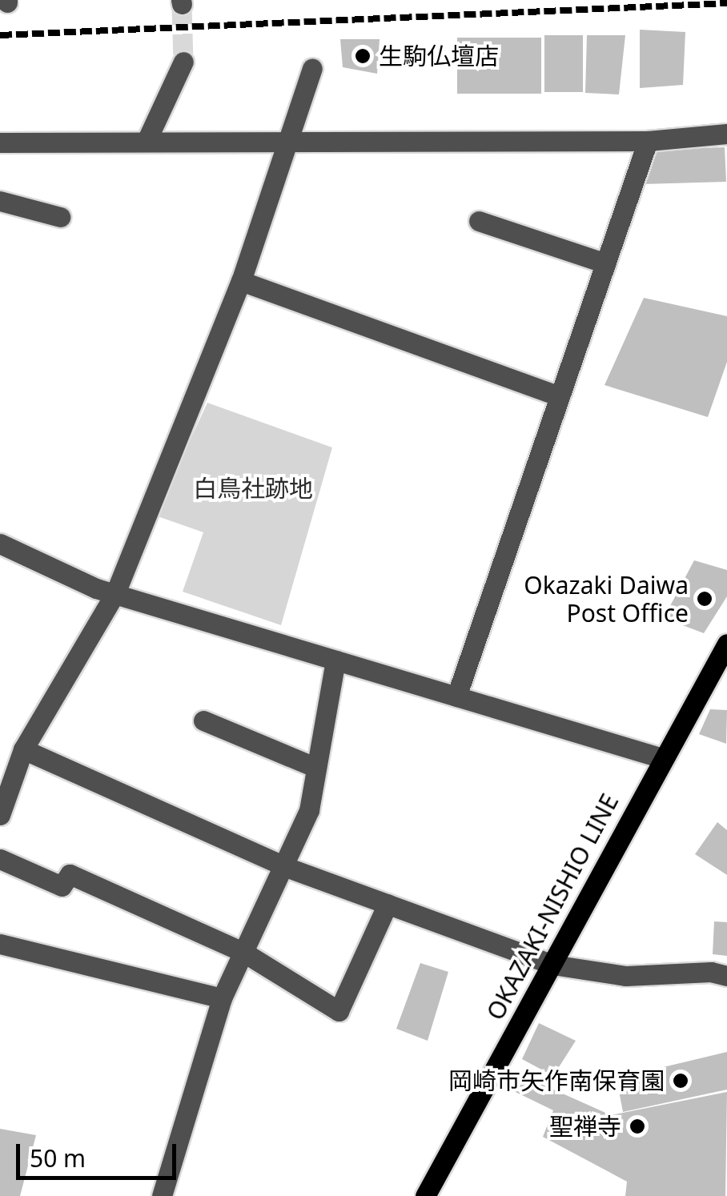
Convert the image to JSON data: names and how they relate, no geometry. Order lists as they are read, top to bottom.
{
  "streets": {
    "main road": ["OKAZAKI-NISHIO LINE"]
  },
  "parks": ["白鳥社跡地"],
  "places": [
    "生駒仏壇店",
    "Okazaki Daiwa Post Office",
    "岡崎市矢作南保育園",
    "聖禅寺"
  ],
  "scale_bar": "50 m"
}
